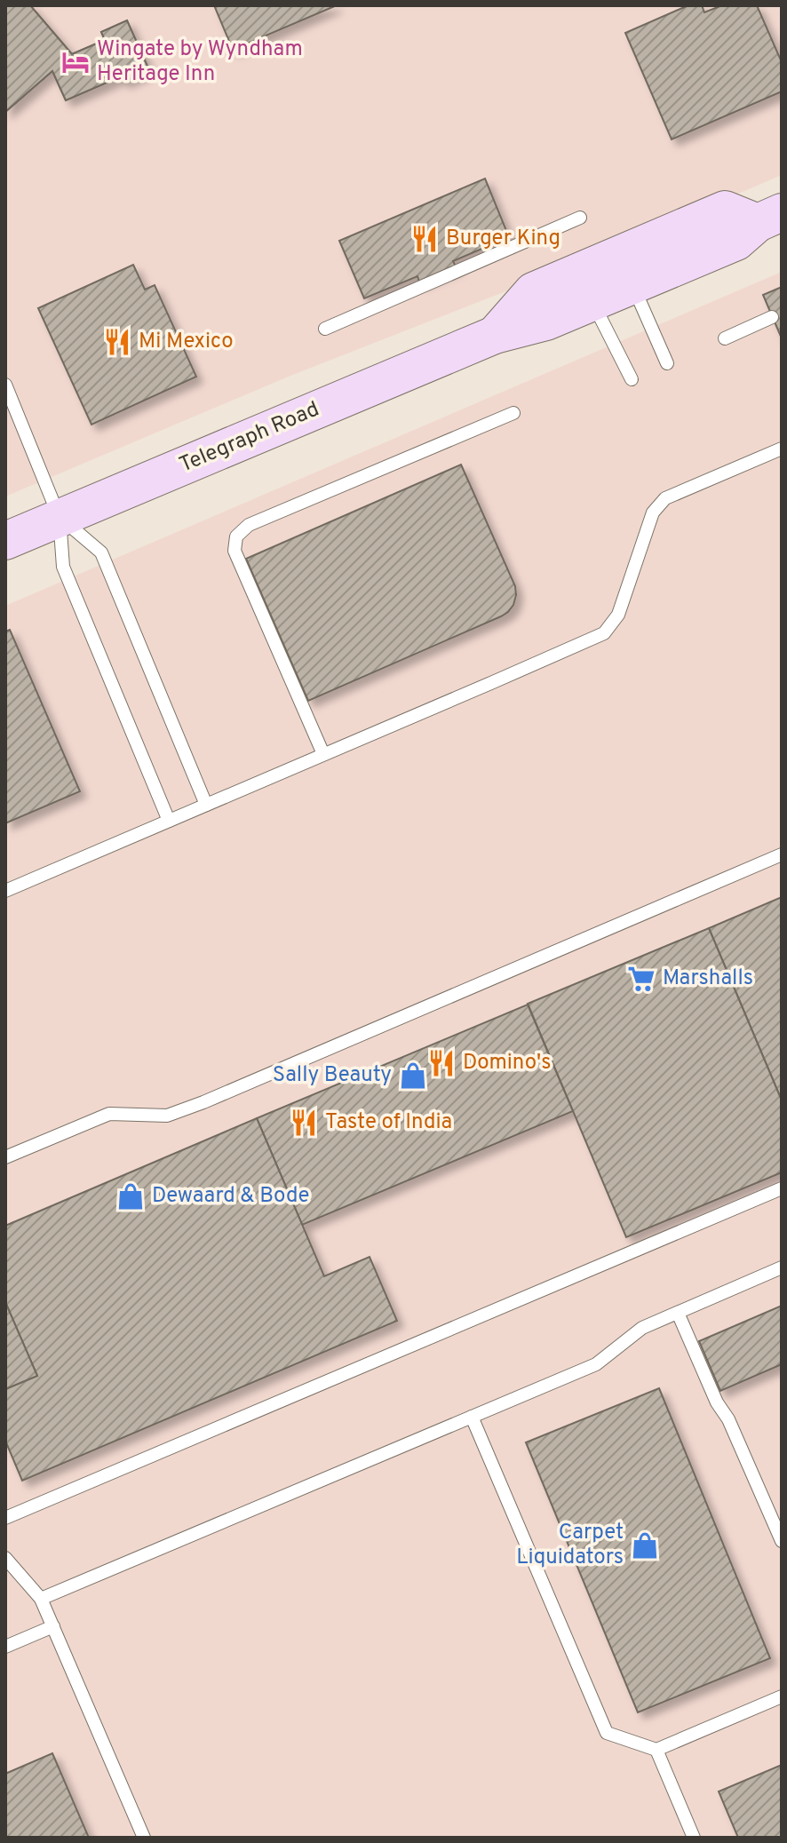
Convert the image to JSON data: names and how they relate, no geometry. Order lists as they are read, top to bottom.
{
  "streets": {
    "street": ["Telegraph Road"]
  },
  "places": {
    "hotel": ["Wingate by Wyndham Heritage Inn"],
    "restaurant": [
      "Burger King",
      "Mi Mexico",
      "Domino's",
      "Taste of India"
    ],
    "supermarket": ["Marshalls"],
    "shop": ["Sally Beauty", "Dewaard & Bode", "Carpet Liquidators"]
  }
}
